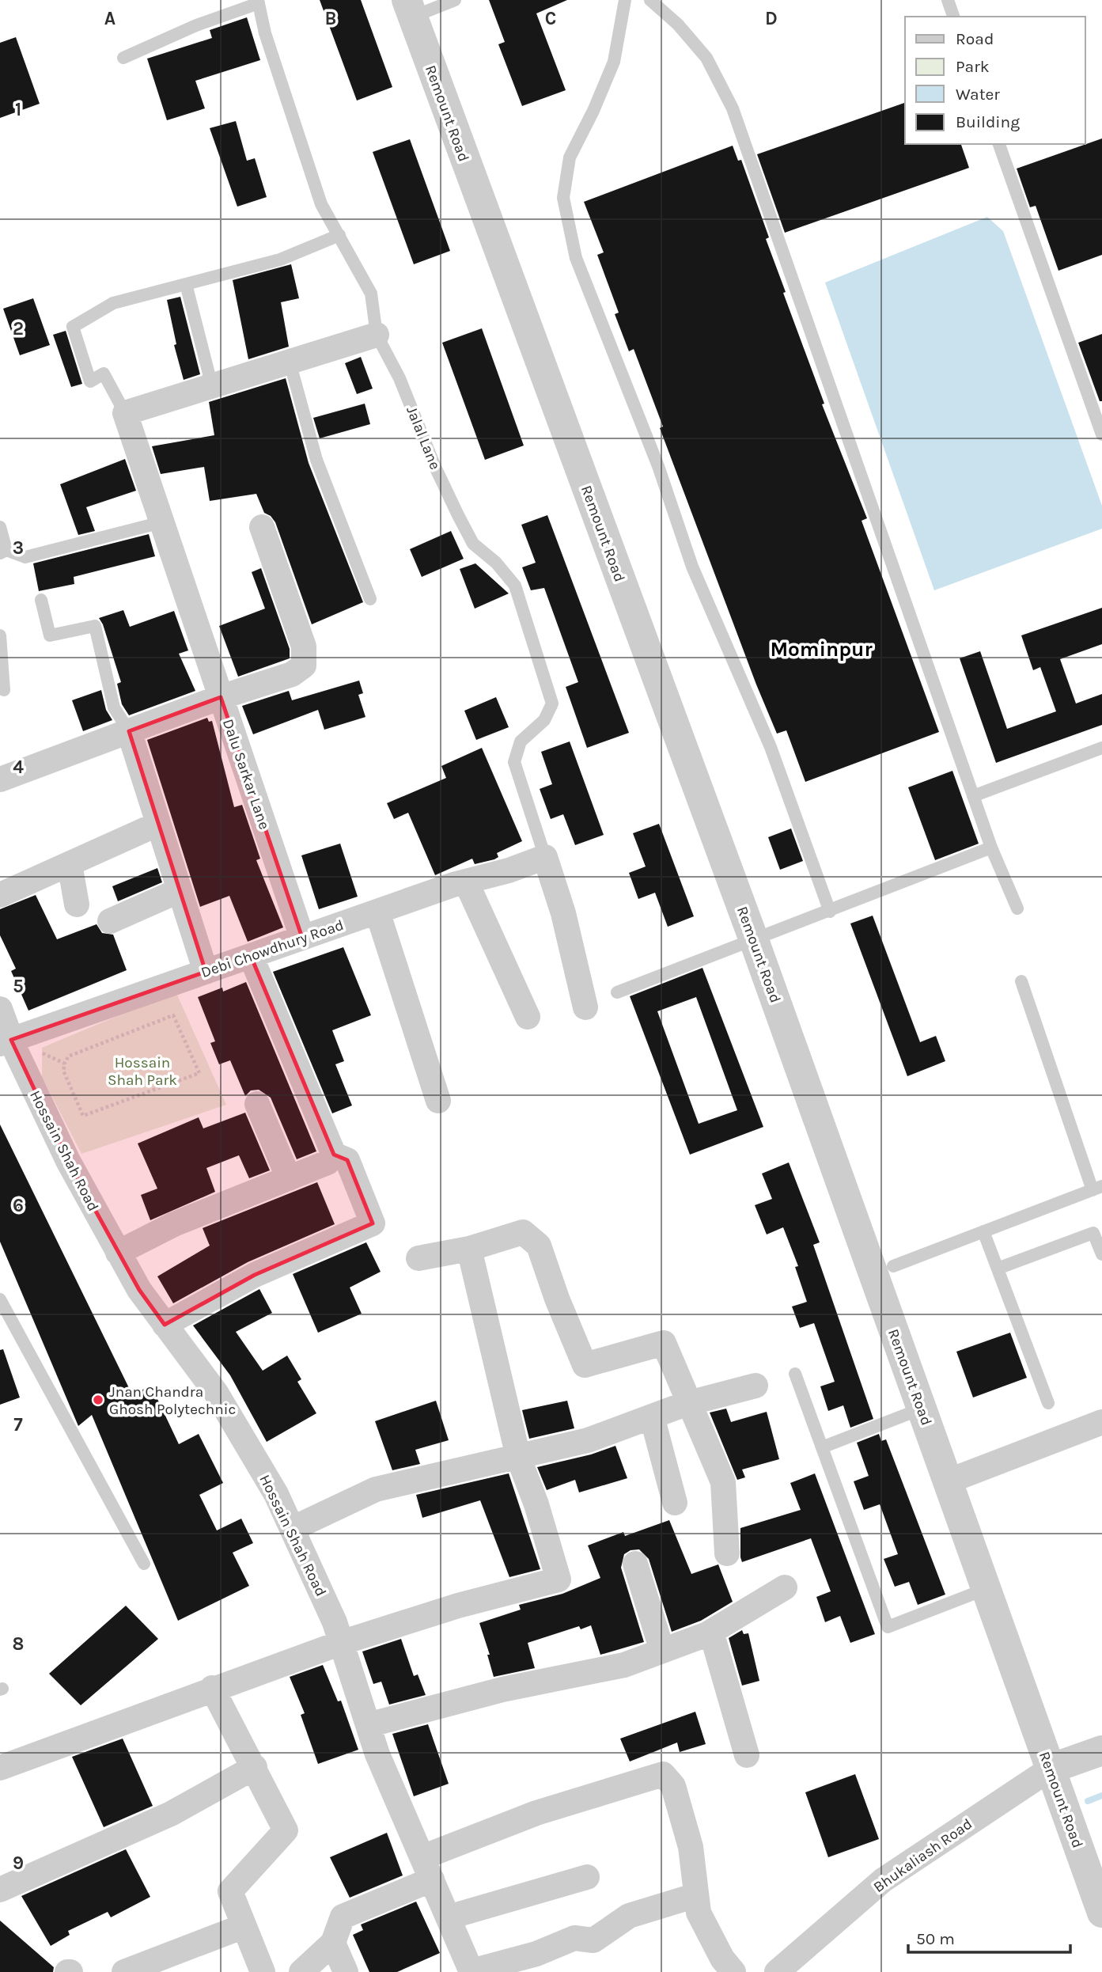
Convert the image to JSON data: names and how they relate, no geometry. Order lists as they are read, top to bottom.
{
  "streets": {
    "street": [
      "Remount Road",
      "Dalu Sarkar Lane",
      "Debi Chowdhury Road",
      "Hossain Shah Road",
      "Bhukaliash Road"
    ],
    "lane": ["Jalal Lane"]
  },
  "crossings": [
    ["Remount Road", "Bhukaliash Road"],
    ["Jalal Lane", "Debi Chowdhury Road"],
    ["Dalu Sarkar Lane", "Debi Chowdhury Road"],
    ["Debi Chowdhury Road", "Hossain Shah Road"]
  ],
  "districts": ["Mominpur"],
  "parks": ["Hossain Shah Park"],
  "places": ["Jnan Chandra Ghosh Polytechnic"],
  "legend": [
    "Road",
    "Park",
    "Water",
    "Building"
  ],
  "scale_bar": "50 m",
  "grid": {
    "columns": [
      "A",
      "B",
      "C",
      "D"
    ],
    "rows": [
      "1",
      "2",
      "3",
      "4",
      "5",
      "6",
      "7",
      "8",
      "9"
    ]
  }
}
